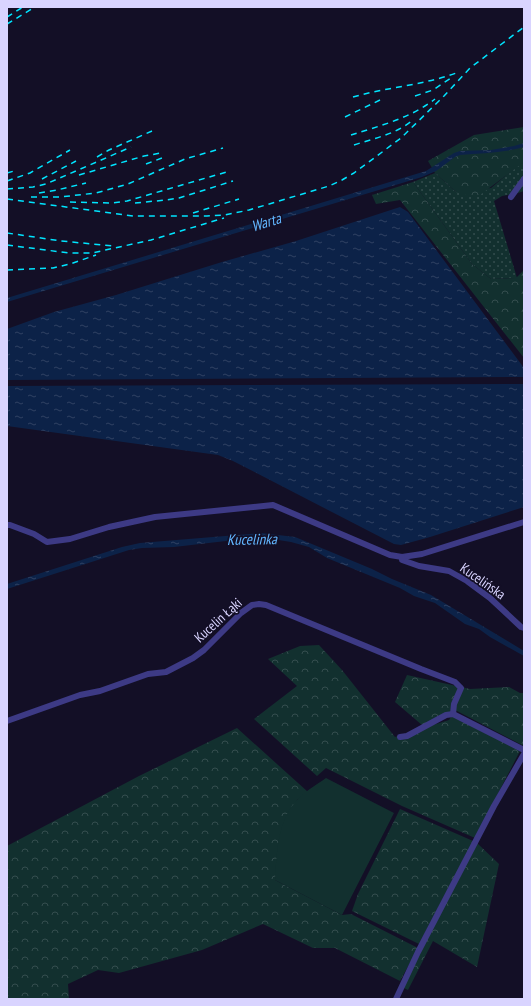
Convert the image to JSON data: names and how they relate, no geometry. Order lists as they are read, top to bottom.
{
  "streets": {
    "street": ["Kucelińska", "Kucelin Łąki"]
  },
  "water": ["Warta", "Kucelinka"]
}
